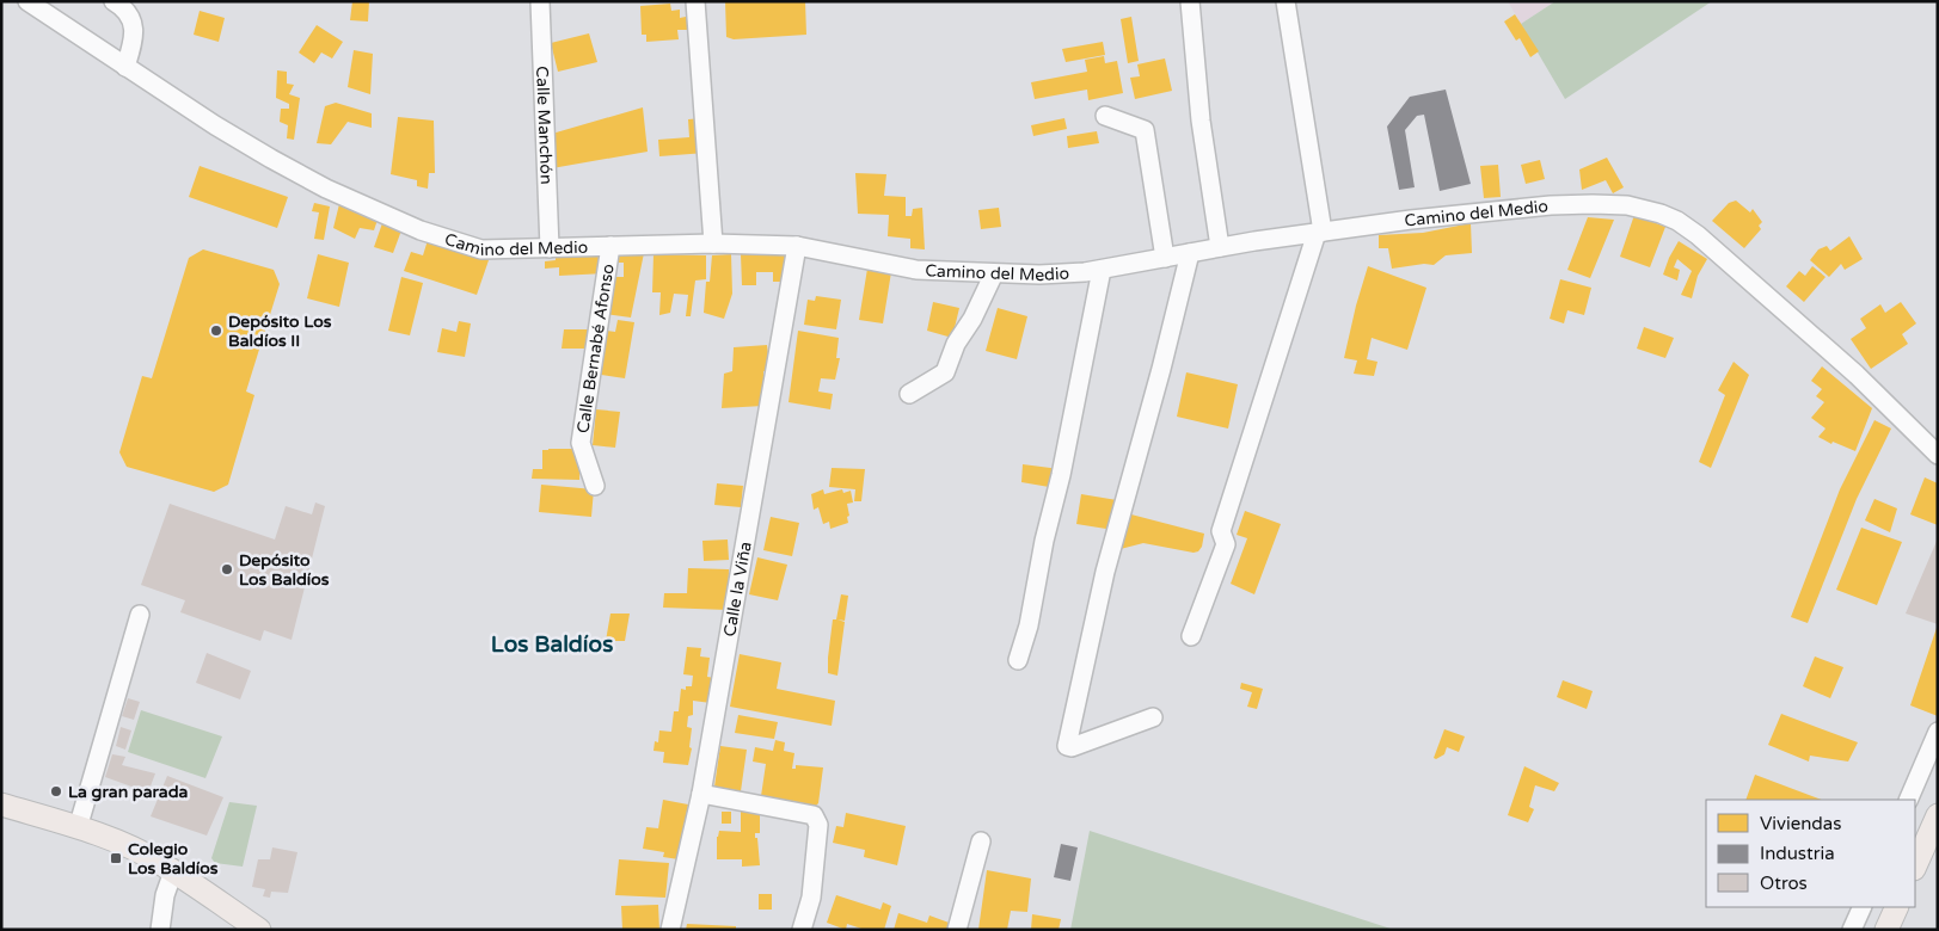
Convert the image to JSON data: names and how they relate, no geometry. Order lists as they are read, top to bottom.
{
  "streets": {
    "street": [
      "Calle Manchón",
      "Camino del Medio",
      "Calle Bernabé Afonso",
      "Calle la Viña"
    ]
  },
  "crossings": [
    ["Calle Manchón", "Camino del Medio"],
    ["Camino del Medio", "Calle Bernabé Afonso"],
    ["Camino del Medio", "Calle la Viña"]
  ],
  "districts": ["Los Baldíos"],
  "places": {
    "other": ["Depósito Los Baldíos II", "Depósito Los Baldíos", "La gran parada"],
    "transit": ["Colegio Los Baldíos"]
  },
  "legend": ["Viviendas", "Industria", "Otros"]
}
